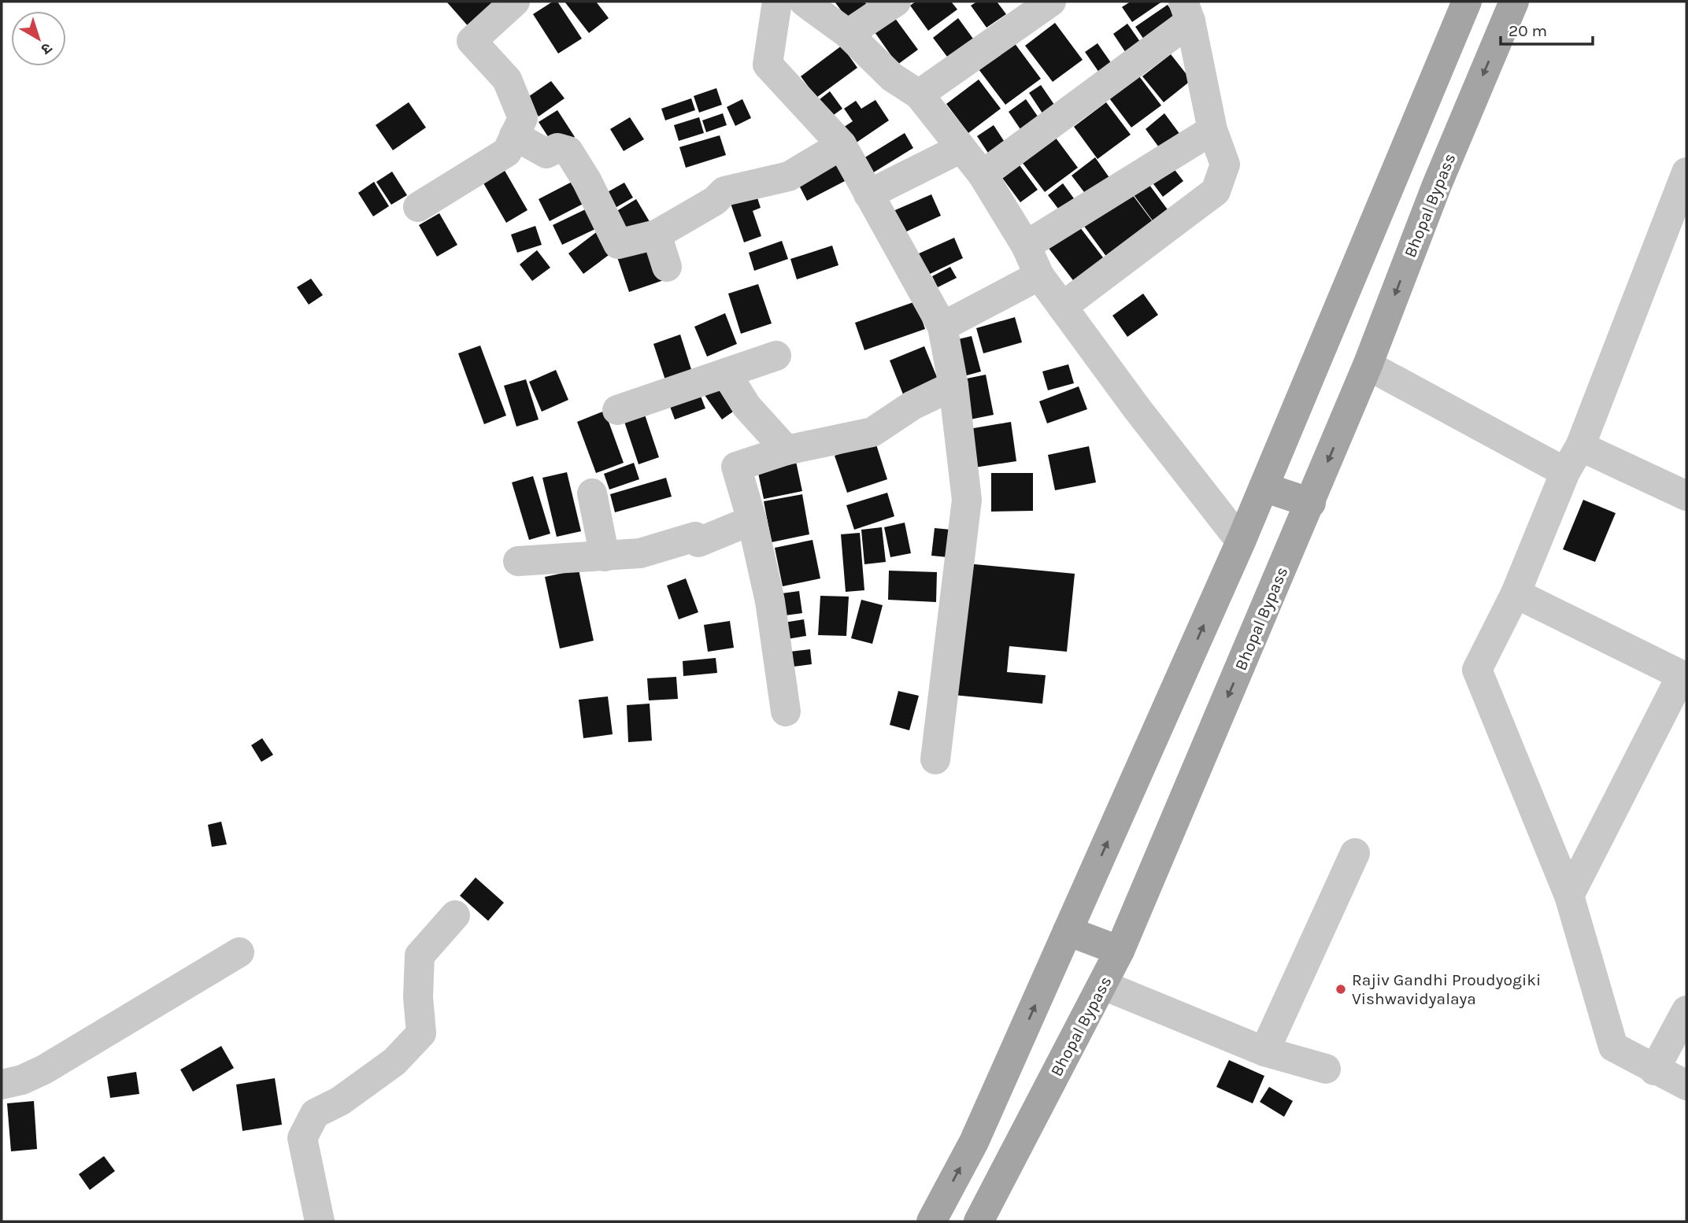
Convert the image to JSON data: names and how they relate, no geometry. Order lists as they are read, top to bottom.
{
  "streets": {
    "main road": ["Bhopal Bypass"]
  },
  "places": ["Rajiv Gandhi Proudyogiki Vishwavidyalaya"],
  "scale_bar": "20 m",
  "north": "bottom right"
}
